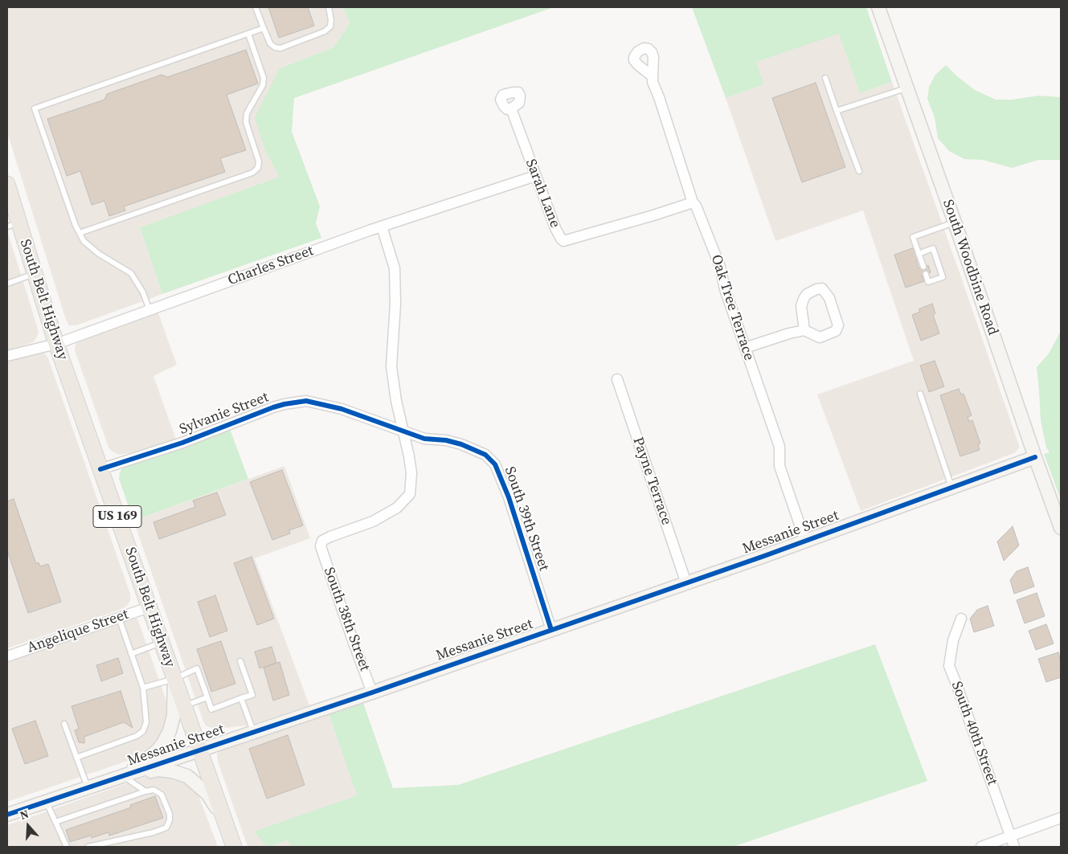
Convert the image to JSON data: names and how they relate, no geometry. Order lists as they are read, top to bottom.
{
  "streets": {
    "main road": ["South Belt Highway", "US 169"],
    "street": [
      "Sarah Lane",
      "Charles Street",
      "South Woodbine Road",
      "Oak Tree Terrace",
      "Sylvanie Street",
      "Payne Terrace",
      "South 39th Street",
      "Messanie Street",
      "South 38th Street",
      "Angelique Street",
      "South 40th Street"
    ]
  },
  "crossings": [
    ["Sarah Lane", "Charles Street"],
    ["Sarah Lane", "Oak Tree Terrace"],
    ["Charles Street", "South Belt Highway"],
    ["South Woodbine Road", "Messanie Street"],
    ["South Belt Highway", "Sylvanie Street"],
    ["South Belt Highway", "Messanie Street"],
    ["South Belt Highway", "Angelique Street"],
    ["Oak Tree Terrace", "Messanie Street"],
    ["Sylvanie Street", "South 39th Street"],
    ["Sylvanie Street", "South 38th Street"],
    ["Payne Terrace", "Messanie Street"],
    ["South 39th Street", "Messanie Street"],
    ["South 39th Street", "South 38th Street"],
    ["Messanie Street", "South 38th Street"]
  ],
  "north": "top"
}
